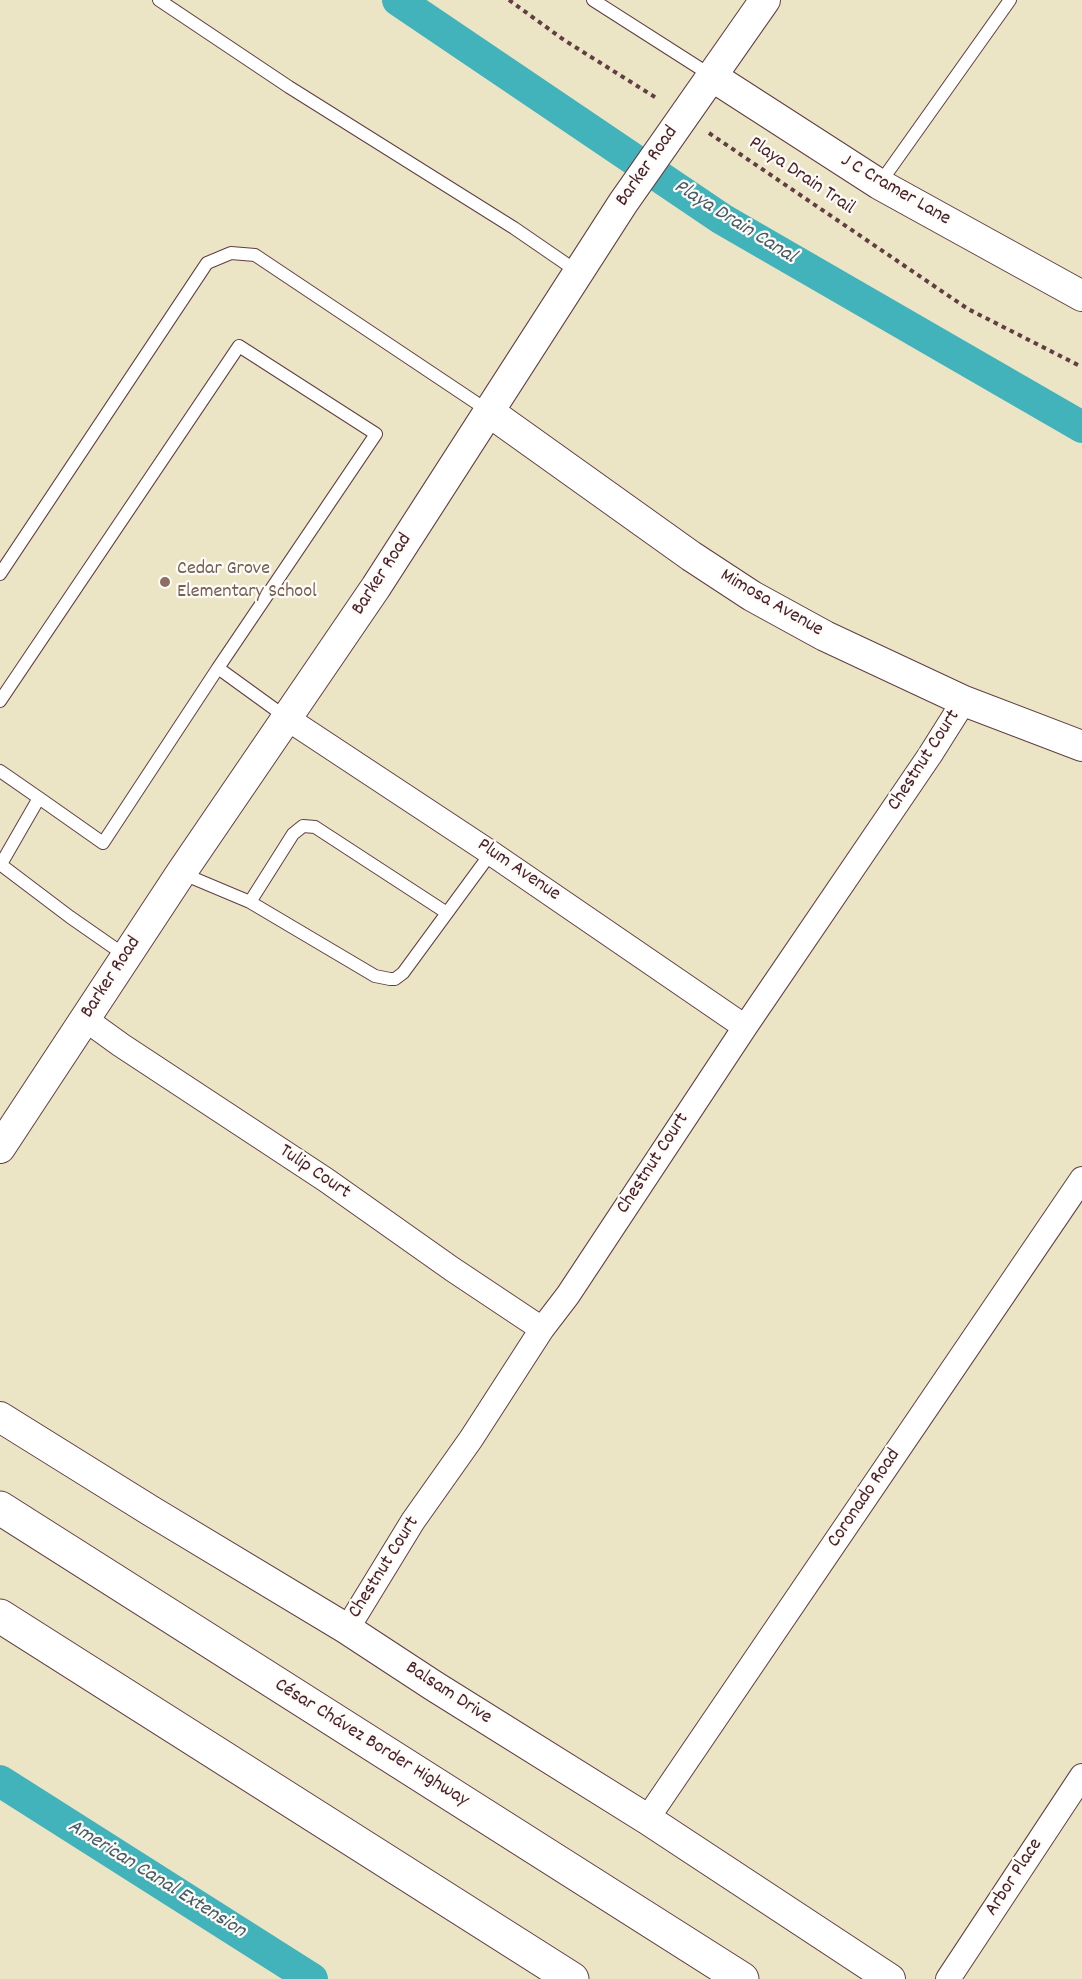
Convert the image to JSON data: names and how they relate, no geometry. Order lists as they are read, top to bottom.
{
  "streets": {
    "highway": ["César Chávez Border Highway"],
    "street": [
      "Barker Road",
      "J C Cramer Lane",
      "Mimosa Avenue",
      "Chestnut Court",
      "Plum Avenue",
      "Tulip Court",
      "Coronado Road",
      "Balsam Drive",
      "Arbor Place"
    ],
    "path": ["Playa Drain Trail"]
  },
  "crossings": [
    ["Barker Road", "Playa Drain Trail"],
    ["Barker Road", "J C Cramer Lane"],
    ["Barker Road", "Mimosa Avenue"],
    ["Barker Road", "Plum Avenue"],
    ["Barker Road", "Tulip Court"],
    ["Mimosa Avenue", "Chestnut Court"],
    ["Chestnut Court", "Plum Avenue"],
    ["Chestnut Court", "Tulip Court"],
    ["Chestnut Court", "Balsam Drive"],
    ["Coronado Road", "Balsam Drive"]
  ],
  "water": ["Playa Drain Canal", "American Canal Extension"],
  "places": ["Cedar Grove Elementary School"]
}
